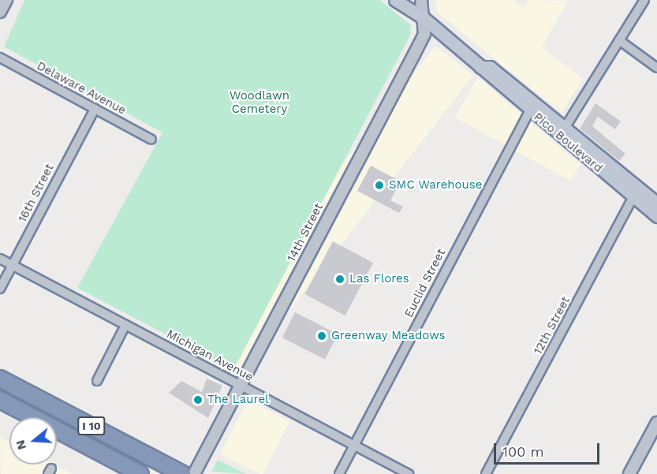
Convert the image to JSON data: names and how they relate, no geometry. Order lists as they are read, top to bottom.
{
  "streets": {
    "highway": ["I 10"],
    "main road": ["Pico Boulevard"],
    "street": [
      "Delaware Avenue",
      "16th Street",
      "14th Street",
      "Euclid Street",
      "12th Street",
      "Michigan Avenue"
    ]
  },
  "crossings": [
    ["Delaware Avenue", "16th Street"],
    ["Pico Boulevard", "14th Street"],
    ["Pico Boulevard", "Euclid Street"],
    ["Pico Boulevard", "12th Street"],
    ["16th Street", "Michigan Avenue"],
    ["14th Street", "Michigan Avenue"],
    ["Euclid Street", "Michigan Avenue"]
  ],
  "parks": ["Woodlawn Cemetery"],
  "places": [
    "SMC Warehouse",
    "Las Flores",
    "Greenway Meadows",
    "The Laurel"
  ],
  "scale_bar": "100 m",
  "north": "left"
}
